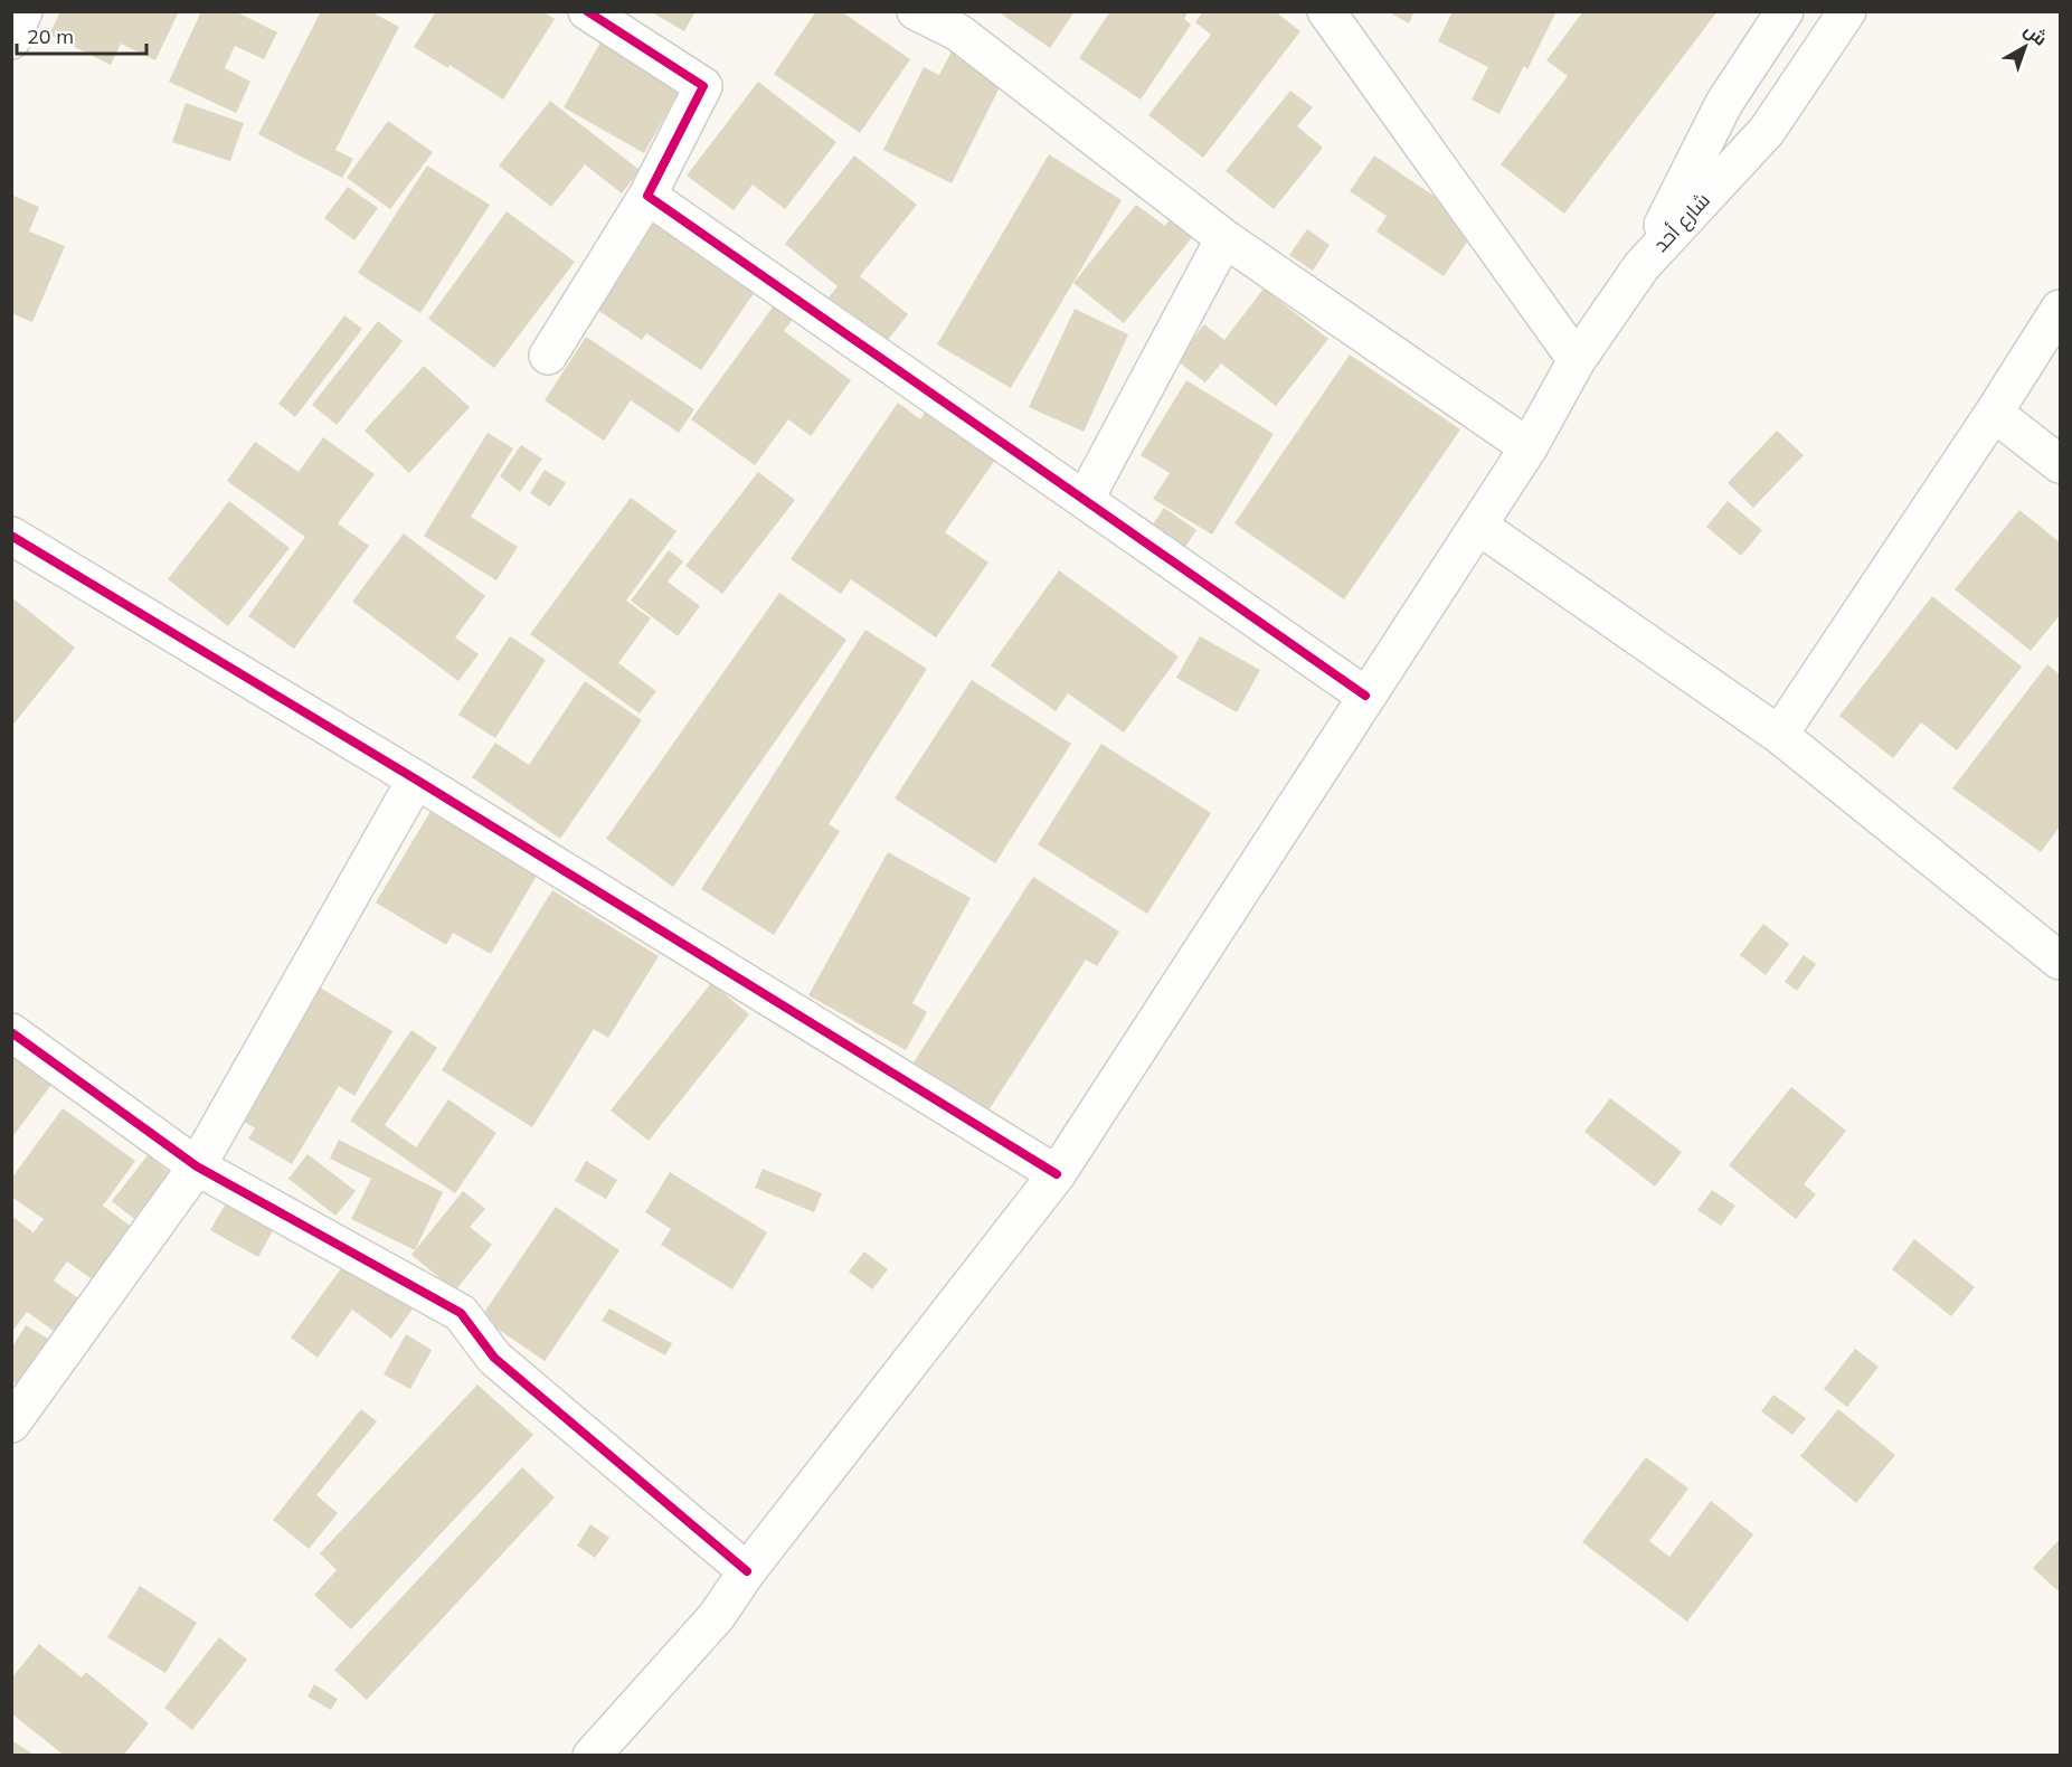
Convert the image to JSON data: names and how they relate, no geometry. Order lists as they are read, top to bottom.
{
  "streets": {
    "street": ["شارع أحد"]
  },
  "scale_bar": "20 m",
  "north": "top right"
}
